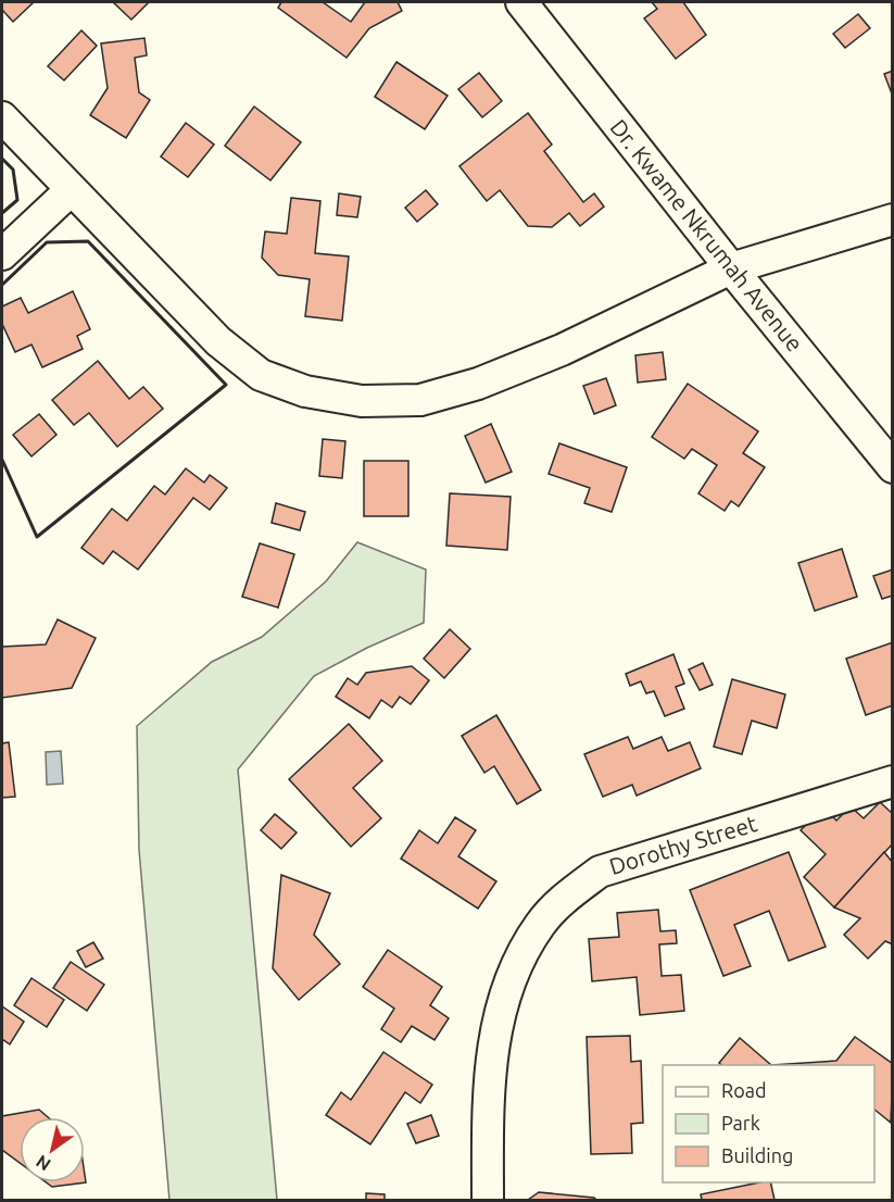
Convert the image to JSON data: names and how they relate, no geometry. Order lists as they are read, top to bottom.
{
  "streets": {
    "street": ["Dr. Kwame Nkrumah Avenue", "Dorothy Street"]
  },
  "legend": ["Road", "Park", "Building"],
  "north": "bottom left"
}
